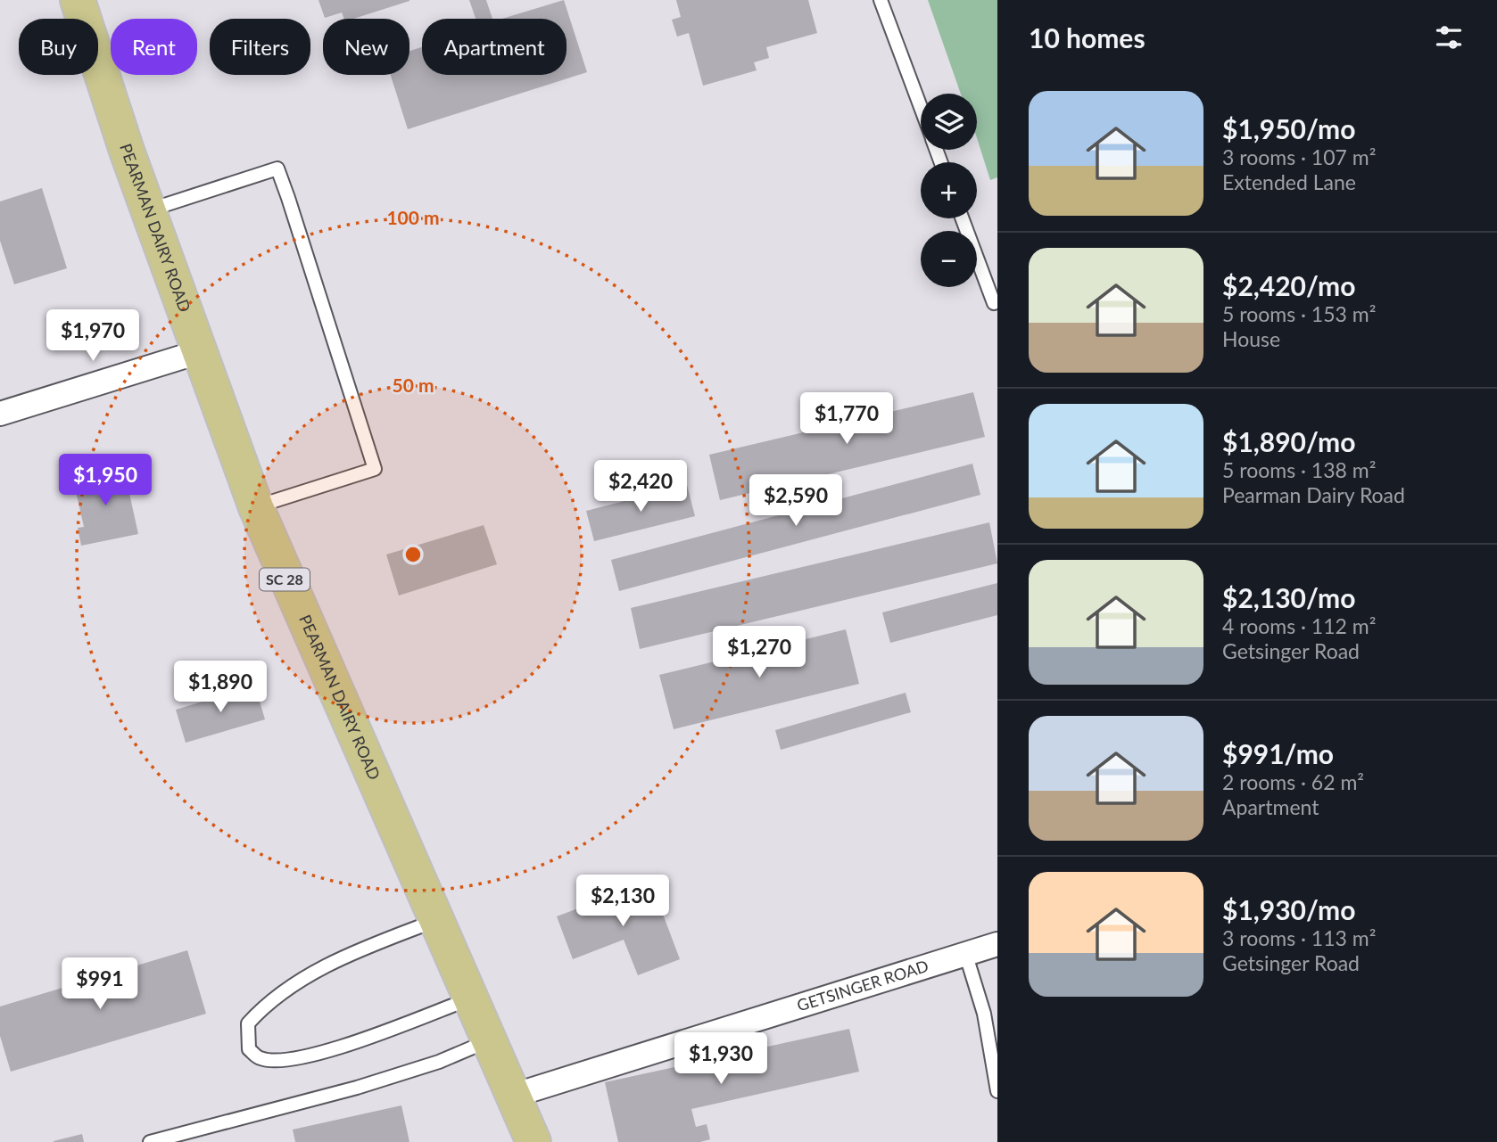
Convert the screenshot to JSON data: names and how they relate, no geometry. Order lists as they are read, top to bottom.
{
  "streets": {
    "highway": ["PEARMAN DAIRY ROAD", "SC 28"],
    "street": ["GETSINGER ROAD"]
  },
  "crossings": [
    ["PEARMAN DAIRY ROAD", "GETSINGER ROAD"]
  ],
  "page": {
    "heading": "10 homes",
    "chip": [
      "Buy",
      "Rent",
      "Filters",
      "New",
      "Apartment"
    ],
    "list": [
      {
        "name": "$1,950/mo",
        "note": "3 rooms · 107 m² · Extended Lane"
      },
      {
        "name": "$2,420/mo",
        "note": "5 rooms · 153 m² · House"
      },
      {
        "name": "$1,890/mo",
        "note": "5 rooms · 138 m² · Pearman Dairy Road"
      },
      {
        "name": "$2,130/mo",
        "note": "4 rooms · 112 m² · Getsinger Road"
      },
      {
        "name": "$991/mo",
        "note": "2 rooms · 62 m² · Apartment"
      },
      {
        "name": "$1,930/mo",
        "note": "3 rooms · 113 m² · Getsinger Road"
      }
    ],
    "map_buttons": ["+", "−"],
    "price": [
      "$1,970",
      "$1,770",
      "$1,950",
      "$2,420",
      "$2,590",
      "$1,270",
      "$1,890",
      "$2,130",
      "$991",
      "$1,930"
    ]
  },
  "rings": ["100 m", "50 m"]
}
